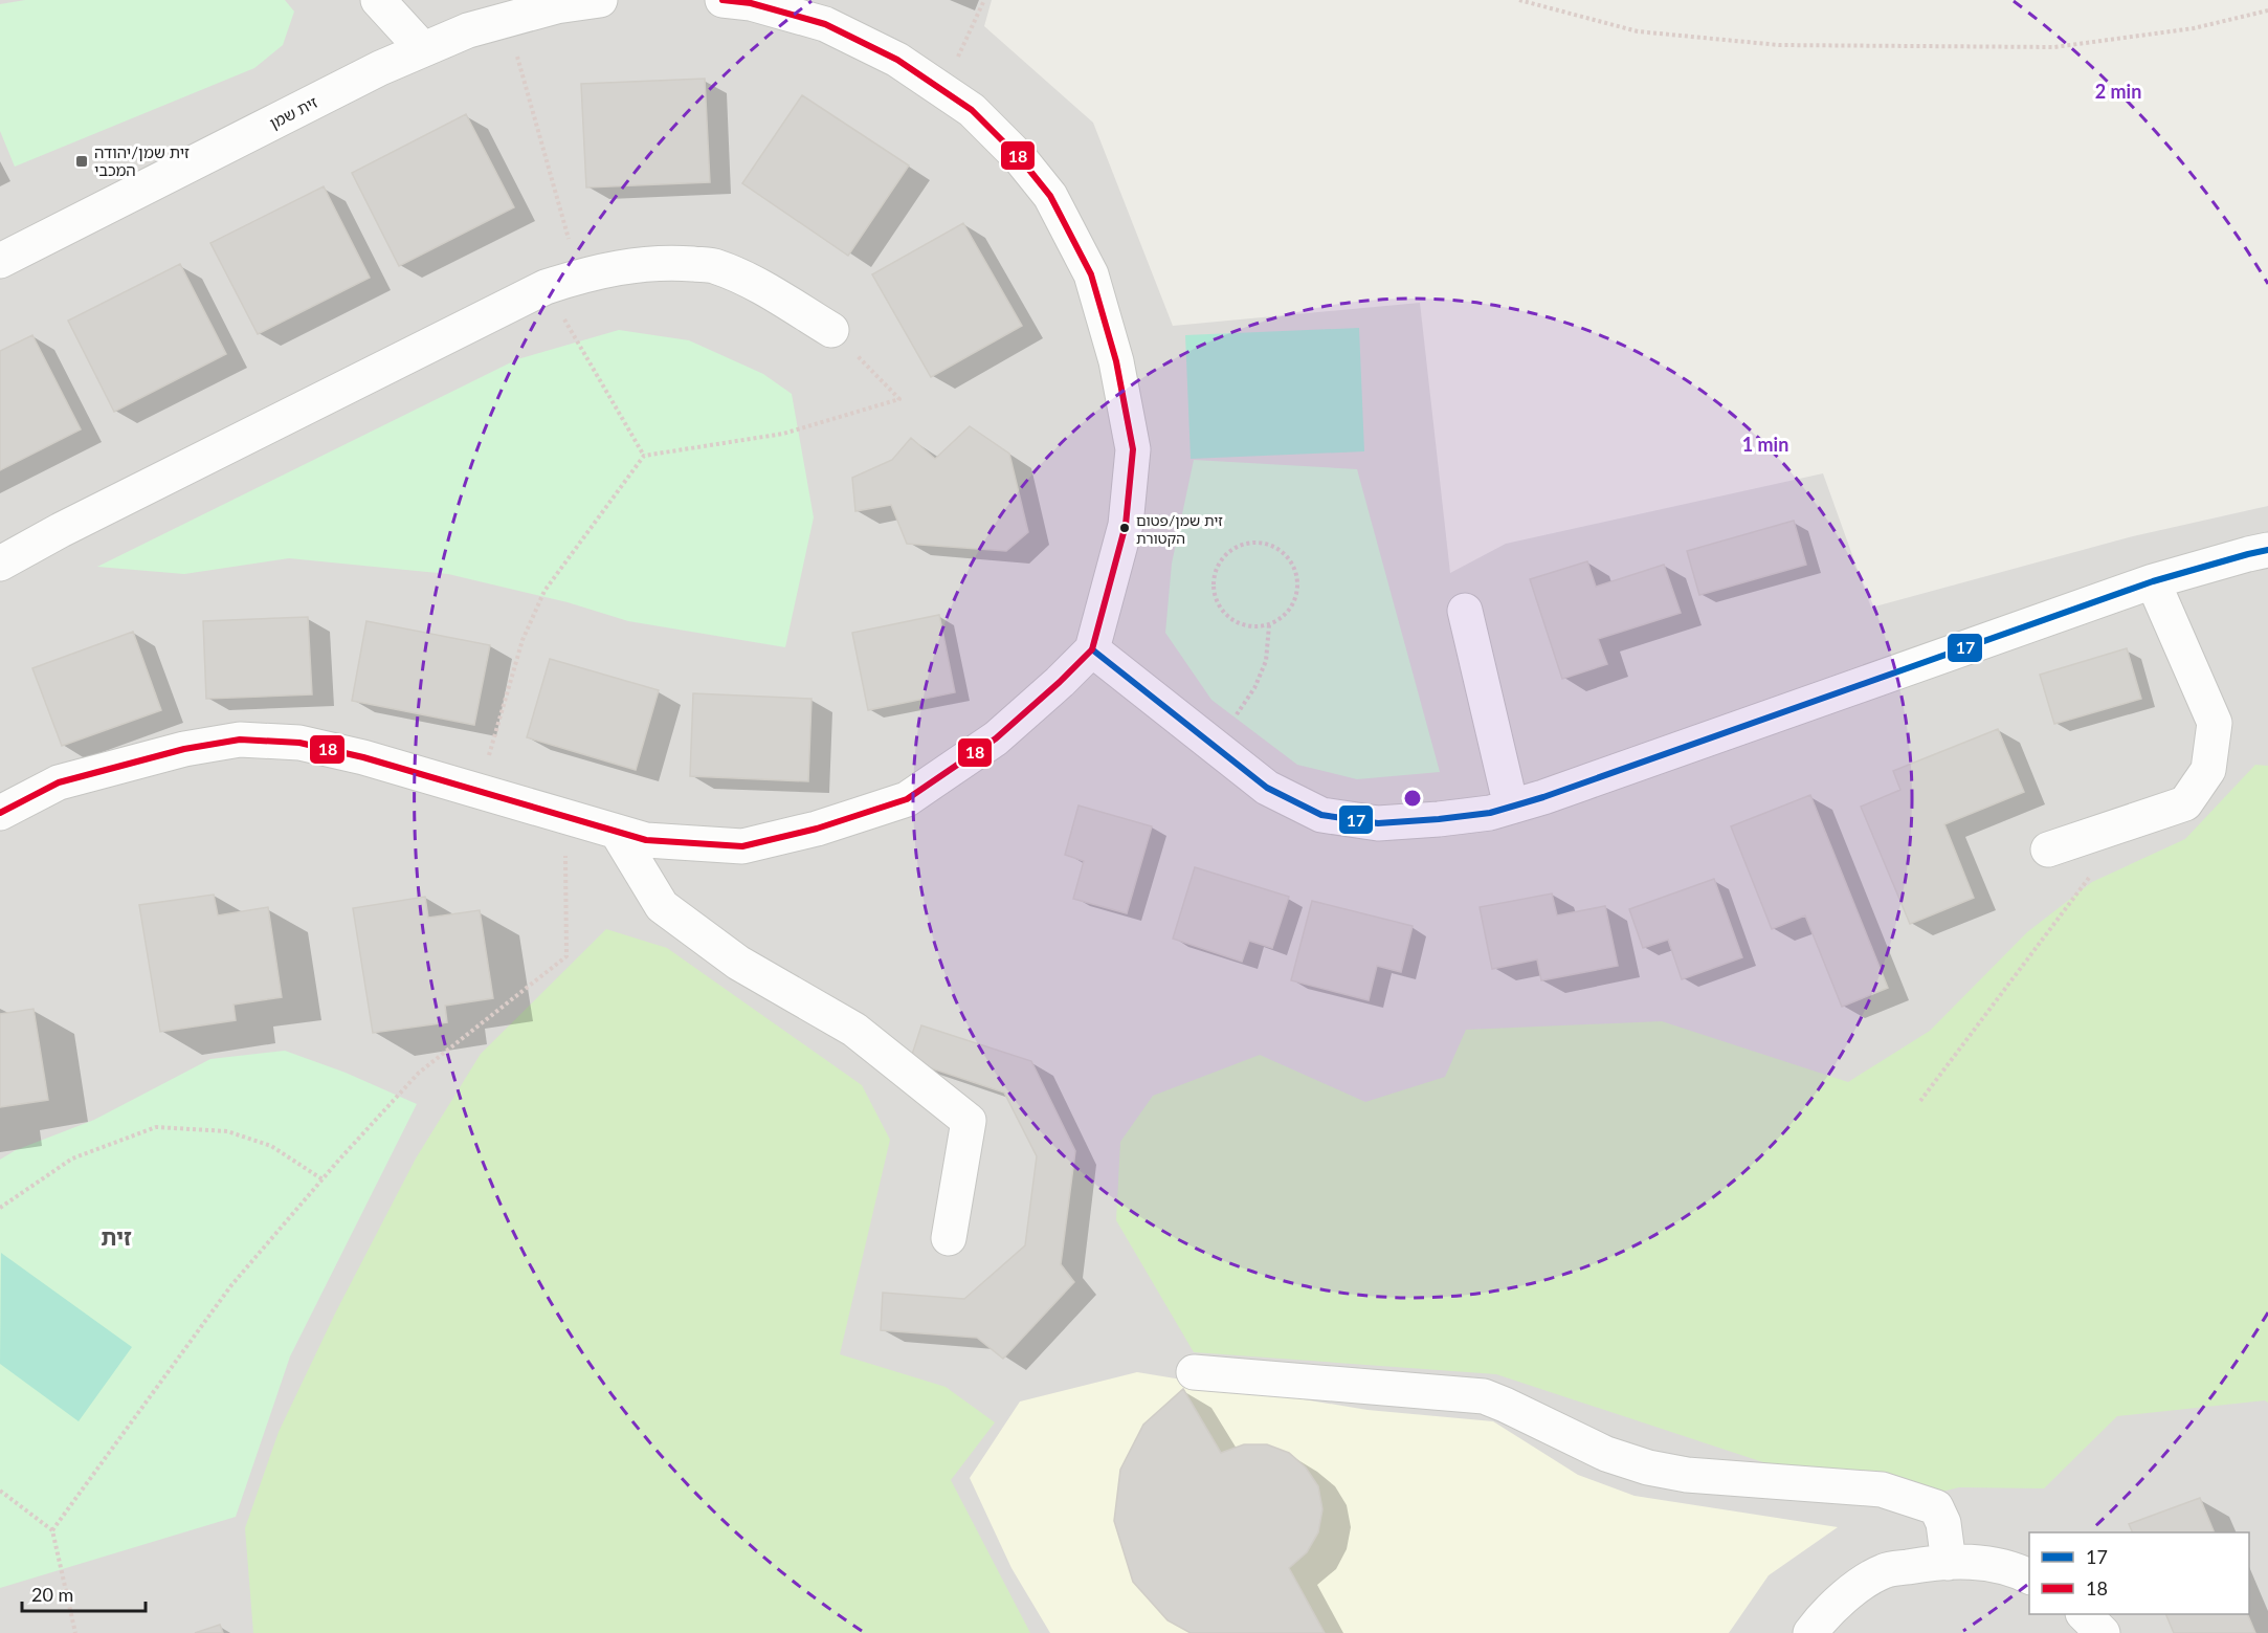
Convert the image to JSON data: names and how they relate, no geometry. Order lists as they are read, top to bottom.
{
  "streets": {
    "street": ["זית שמן"]
  },
  "districts": ["זית"],
  "places": {
    "transit": ["זית שמן/יהודה המכבי"],
    "other": ["זית שמן/פטום הקטורת"]
  },
  "lines": ["transit line 18", "transit line 17"],
  "legend": ["17", "18"],
  "scale_bar": "20 m",
  "rings": ["2 min", "1 min"]
}
